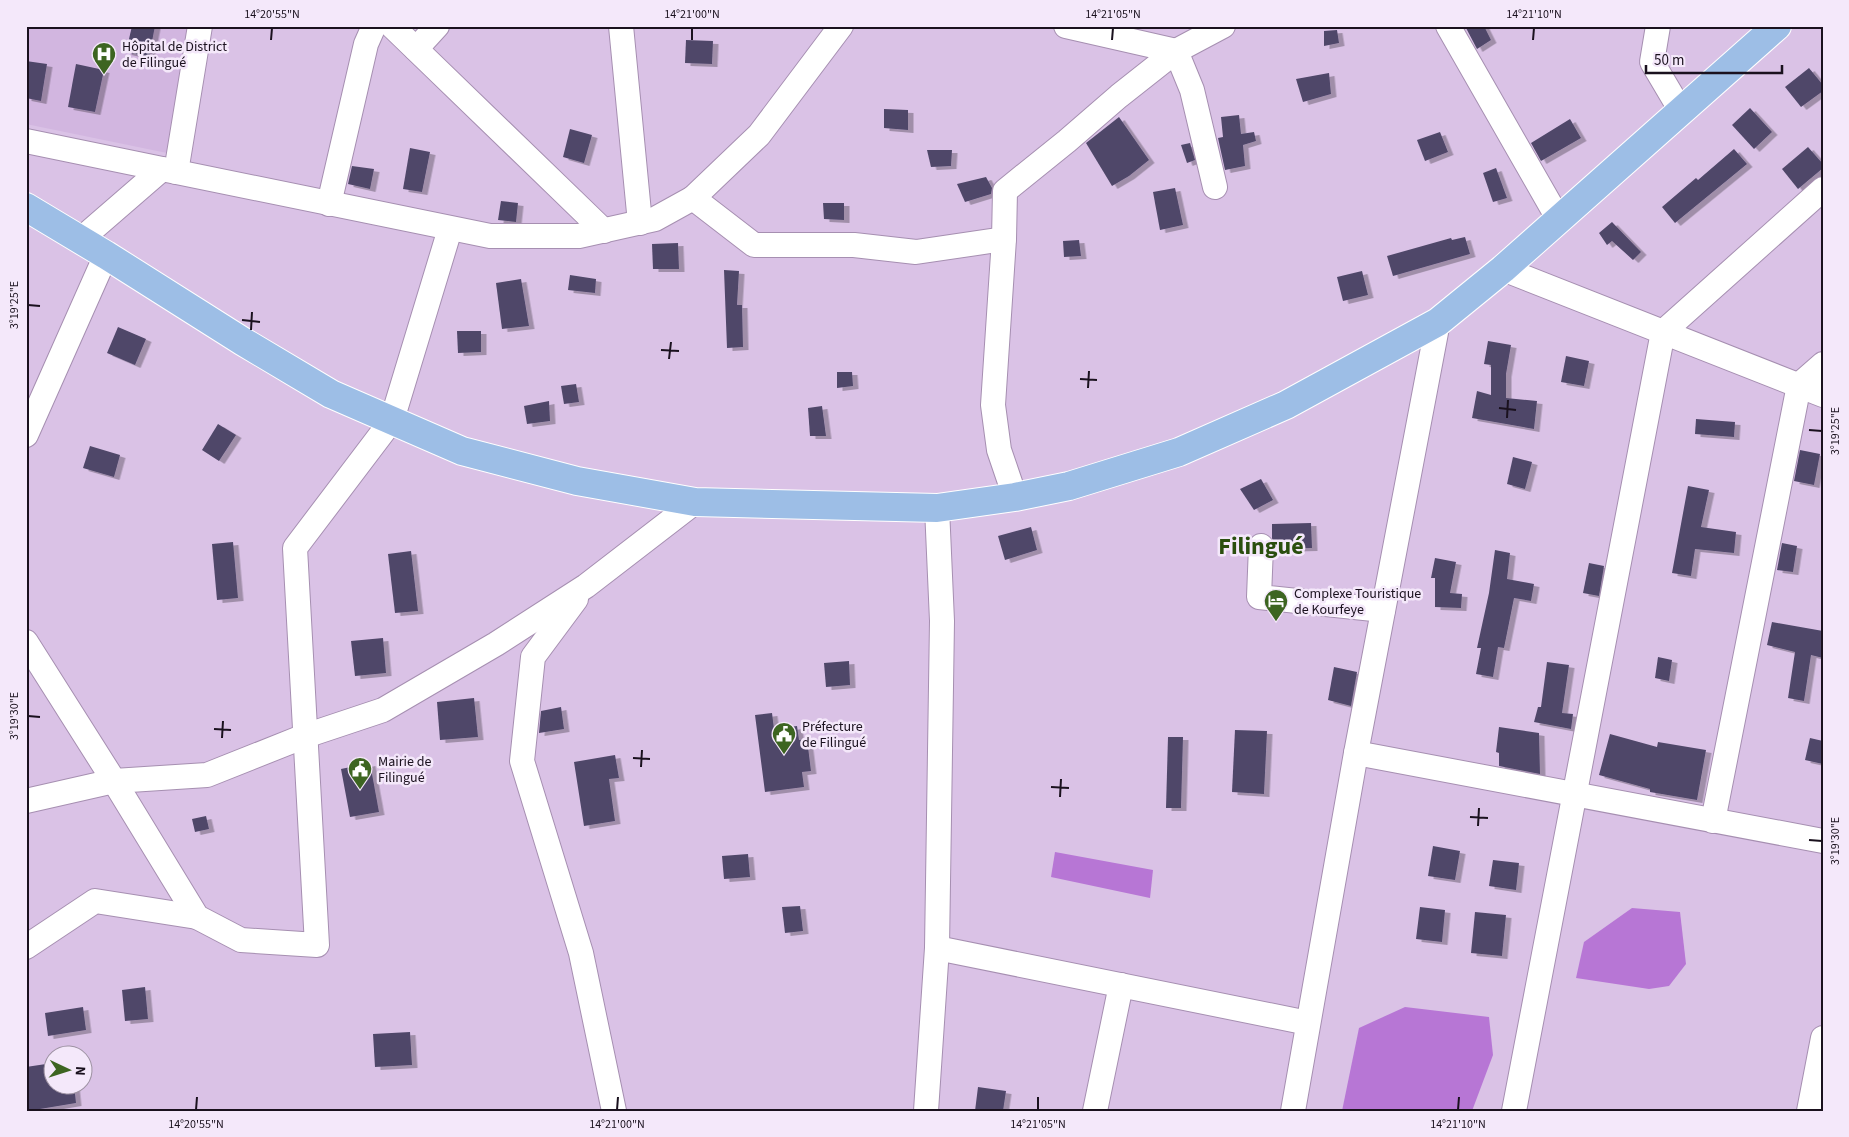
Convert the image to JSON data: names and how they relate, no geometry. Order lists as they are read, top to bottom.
{
  "districts": ["Filingué"],
  "places": {
    "hospital": ["Hôpital de District de Filingué"],
    "hotel": ["Complexe Touristique de Kourfeye"],
    "public building": ["Préfecture de Filingué", "Mairie de Filingué"]
  },
  "scale_bar": "50 m",
  "north": "right",
  "coordinates": [
    "14°20'55\"N",
    "14°21'00\"N",
    "14°21'05\"N",
    "14°21'10\"N",
    "3°19'25\"E",
    "3°19'30\"E"
  ]
}
